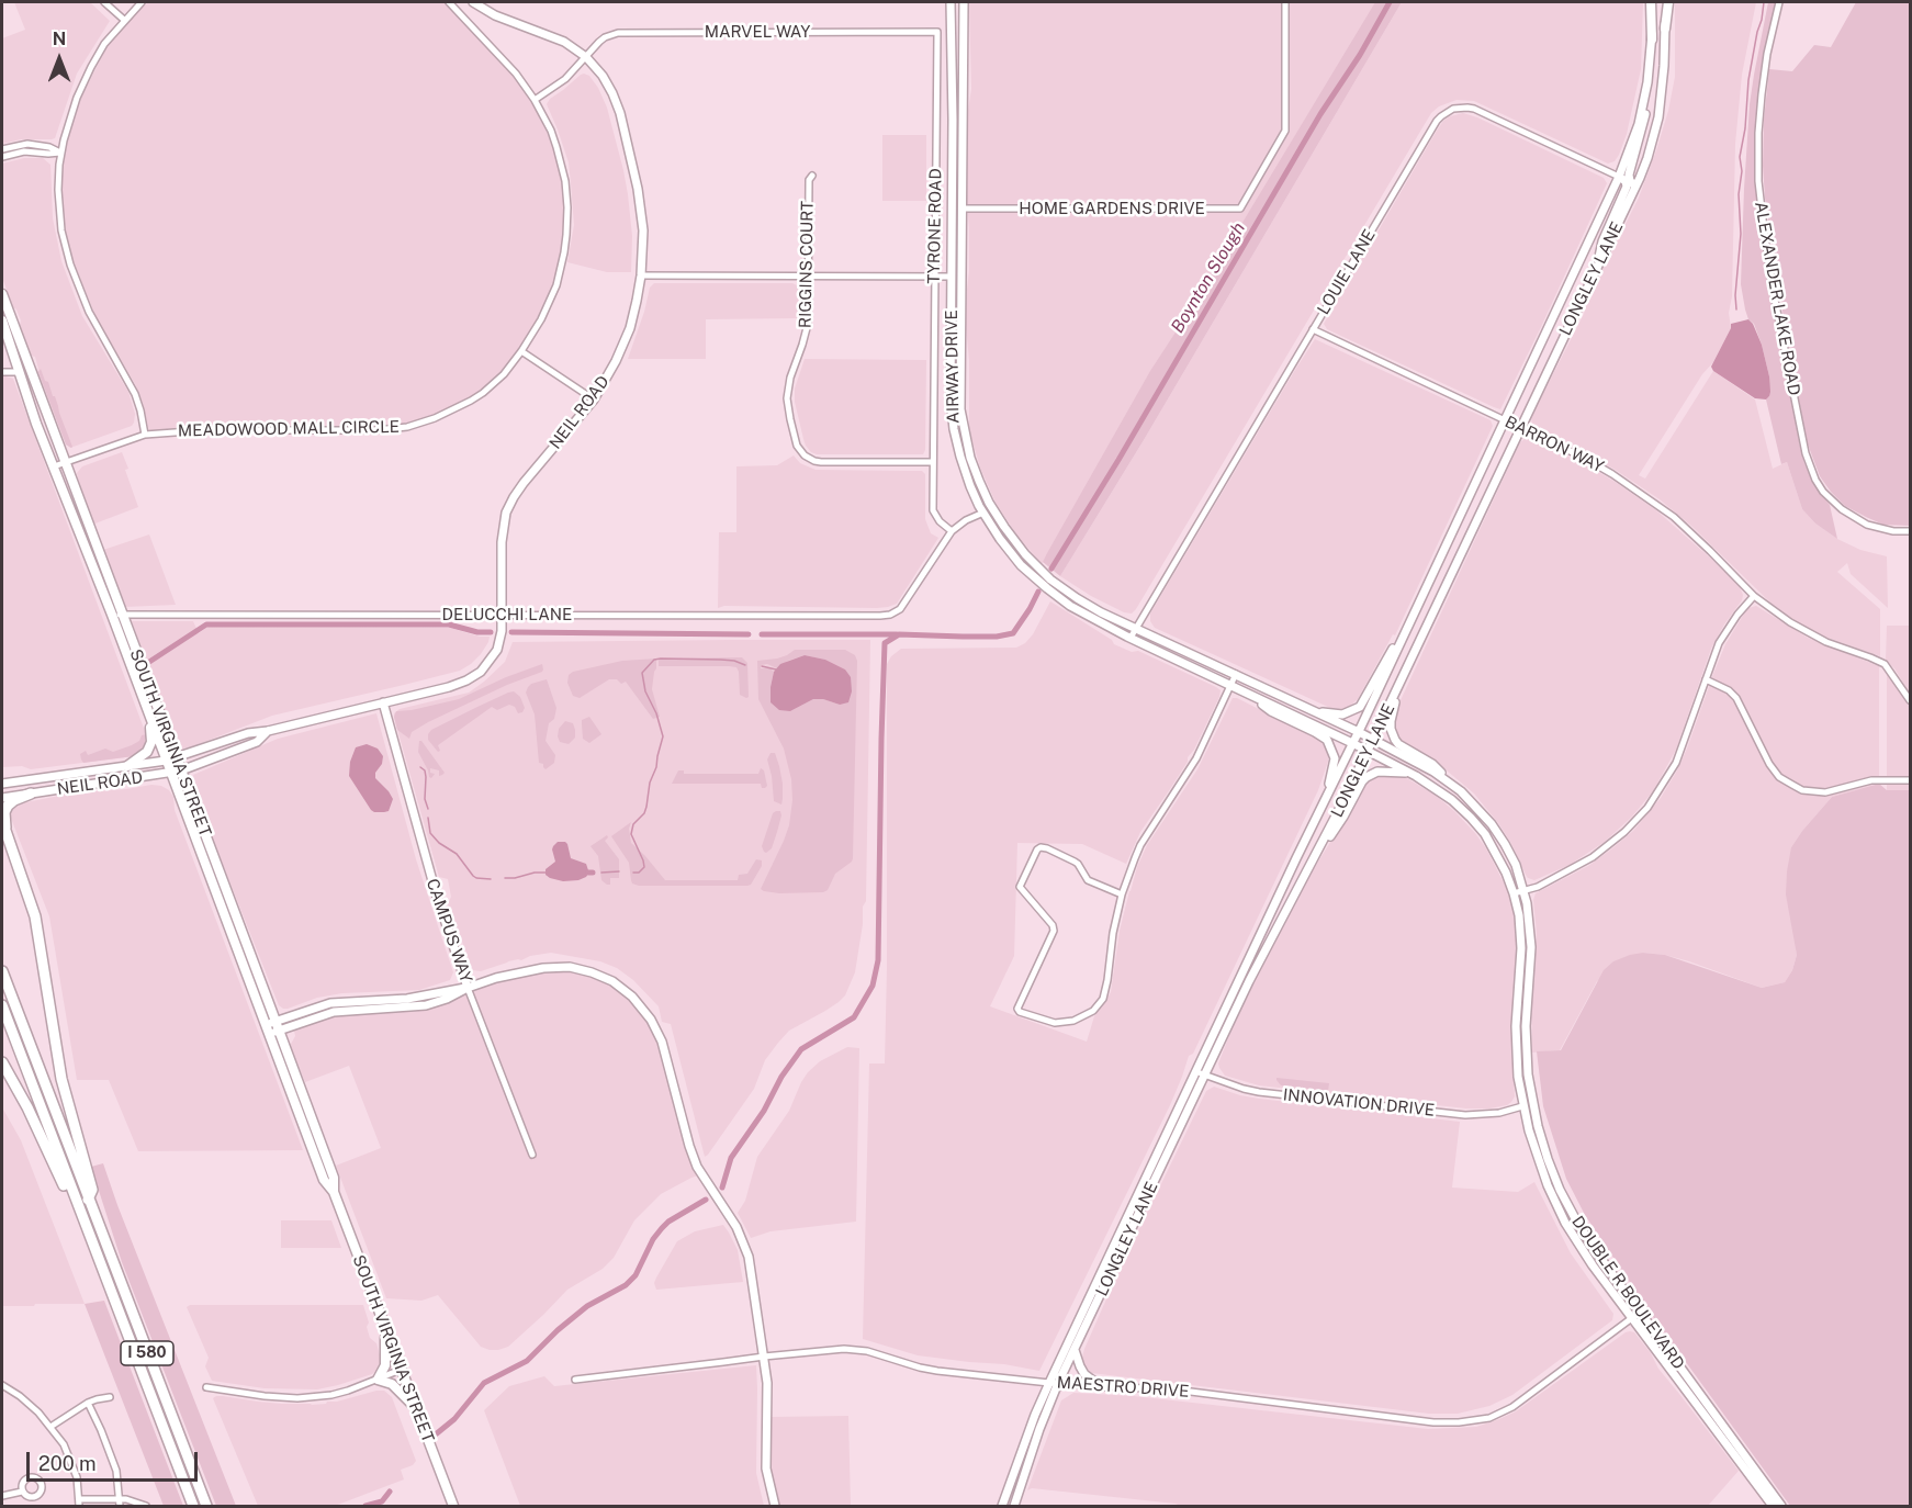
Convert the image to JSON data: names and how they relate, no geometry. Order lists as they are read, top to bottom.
{
  "streets": {
    "highway": ["I 580"],
    "main road": [
      "LONGLEY LANE",
      "AIRWAY DRIVE",
      "NEIL ROAD",
      "SOUTH VIRGINIA STREET",
      "CAMPUS WAY",
      "DOUBLE R BOULEVARD"
    ],
    "street": [
      "MARVEL WAY",
      "HOME GARDENS DRIVE",
      "TYRONE ROAD",
      "RIGGINS COURT",
      "LOUIE LANE",
      "ALEXANDER LAKE ROAD",
      "MEADOWOOD MALL CIRCLE",
      "BARRON WAY",
      "DELUCCHI LANE",
      "INNOVATION DRIVE",
      "MAESTRO DRIVE"
    ]
  },
  "crossings": [
    ["MARVEL WAY", "TYRONE ROAD"],
    ["MARVEL WAY", "NEIL ROAD"],
    ["MARVEL WAY", "MEADOWOOD MALL CIRCLE"],
    ["HOME GARDENS DRIVE", "AIRWAY DRIVE"],
    ["TYRONE ROAD", "RIGGINS COURT"],
    ["TYRONE ROAD", "DELUCCHI LANE"],
    ["LOUIE LANE", "LONGLEY LANE"],
    ["LOUIE LANE", "AIRWAY DRIVE"],
    ["LOUIE LANE", "BARRON WAY"],
    ["LONGLEY LANE", "AIRWAY DRIVE"],
    ["LONGLEY LANE", "BARRON WAY"],
    ["LONGLEY LANE", "INNOVATION DRIVE"],
    ["LONGLEY LANE", "DOUBLE R BOULEVARD"],
    ["LONGLEY LANE", "MAESTRO DRIVE"],
    ["AIRWAY DRIVE", "DOUBLE R BOULEVARD"],
    ["NEIL ROAD", "DELUCCHI LANE"],
    ["NEIL ROAD", "SOUTH VIRGINIA STREET"],
    ["NEIL ROAD", "CAMPUS WAY"],
    ["MEADOWOOD MALL CIRCLE", "SOUTH VIRGINIA STREET"],
    ["DELUCCHI LANE", "SOUTH VIRGINIA STREET"],
    ["INNOVATION DRIVE", "DOUBLE R BOULEVARD"],
    ["DOUBLE R BOULEVARD", "MAESTRO DRIVE"]
  ],
  "water": ["Boynton Slough"],
  "scale_bar": "200 m",
  "north": "top"
}
